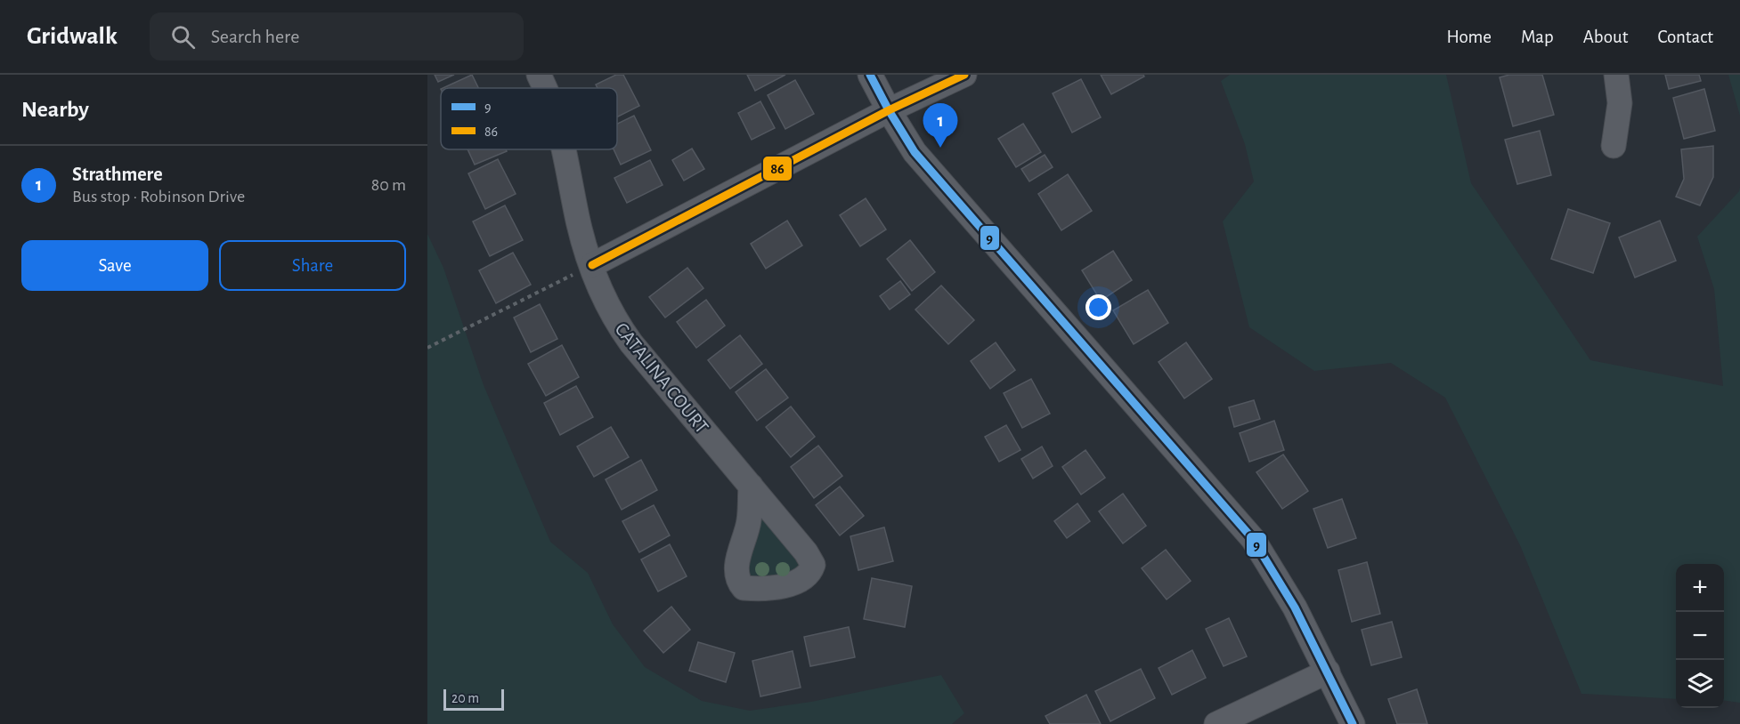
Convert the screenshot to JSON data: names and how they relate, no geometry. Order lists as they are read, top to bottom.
{
  "streets": {
    "street": ["CATALINA COURT"]
  },
  "lines": ["transit line 9", "transit line 86"],
  "legend": ["9", "86"],
  "scale_bar": "20 m",
  "page": {
    "header": "Gridwalk",
    "search": "Search here",
    "nav": [
      "Home",
      "Map",
      "About",
      "Contact"
    ],
    "heading": "Nearby",
    "pins": "1",
    "list": [
      {
        "mark": "1",
        "name": "Strathmere",
        "note": "Bus stop · Robinson Drive",
        "value": "80 m"
      }
    ],
    "buttons": ["Save", "Share"],
    "map_buttons": ["+", "−"],
    "scale": "20 m"
  }
}
